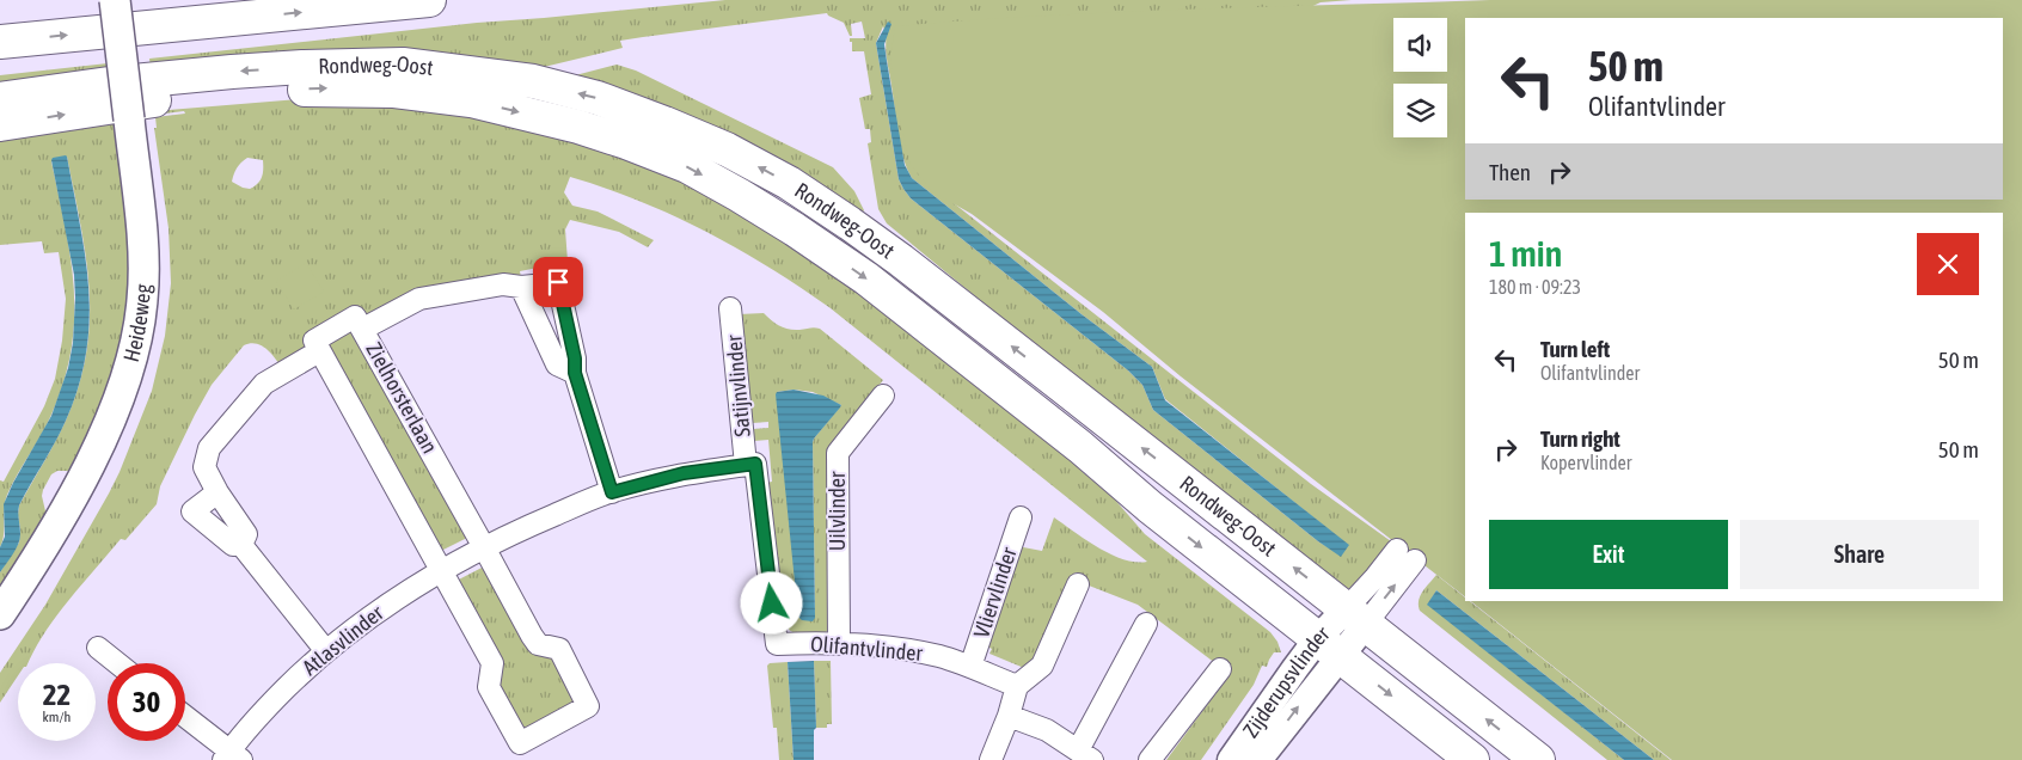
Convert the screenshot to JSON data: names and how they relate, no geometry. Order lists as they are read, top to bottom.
{
  "streets": {
    "main road": ["Rondweg-Oost", "Heideweg"],
    "street": [
      "Satijnvlinder",
      "Zielhorsterlaan",
      "Uilvlinder",
      "Vliervlinder",
      "Atlasvlinder",
      "Olifantvlinder",
      "Zijderupsvlinder"
    ]
  },
  "crossings": [
    ["Rondweg-Oost", "Zijderupsvlinder"],
    ["Satijnvlinder", "Olifantvlinder"],
    ["Zielhorsterlaan", "Atlasvlinder"],
    ["Uilvlinder", "Olifantvlinder"],
    ["Vliervlinder", "Olifantvlinder"]
  ],
  "page": {
    "turn": ["50 m", "Olifantvlinder"],
    "then": "Then",
    "heading": ["1 min", "180 m · 09:23"],
    "list": [
      {
        "name": "Turn left",
        "note": "Olifantvlinder",
        "value": "50 m"
      },
      {
        "name": "Turn right",
        "note": "Kopervlinder",
        "value": "50 m"
      }
    ],
    "buttons": ["Exit", "Share"],
    "speed": "22 km/h",
    "limit": "30"
  }
}
